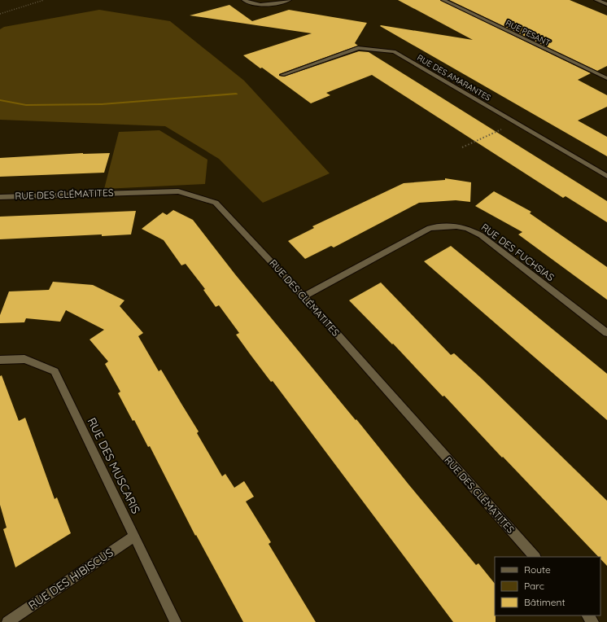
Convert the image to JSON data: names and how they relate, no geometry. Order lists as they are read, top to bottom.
{
  "streets": {
    "street": [
      "RUE PESANT",
      "RUE DES AMARANTES",
      "RUE DES CLÉMATITES",
      "RUE DES FUCHSIAS",
      "RUE DES MUSCARIS",
      "RUE DES HIBISCUS"
    ]
  },
  "crossings": [
    ["RUE DES CLÉMATITES", "RUE DES FUCHSIAS"],
    ["RUE DES MUSCARIS", "RUE DES HIBISCUS"]
  ],
  "legend": ["Route", "Parc", "Bâtiment"]
}
